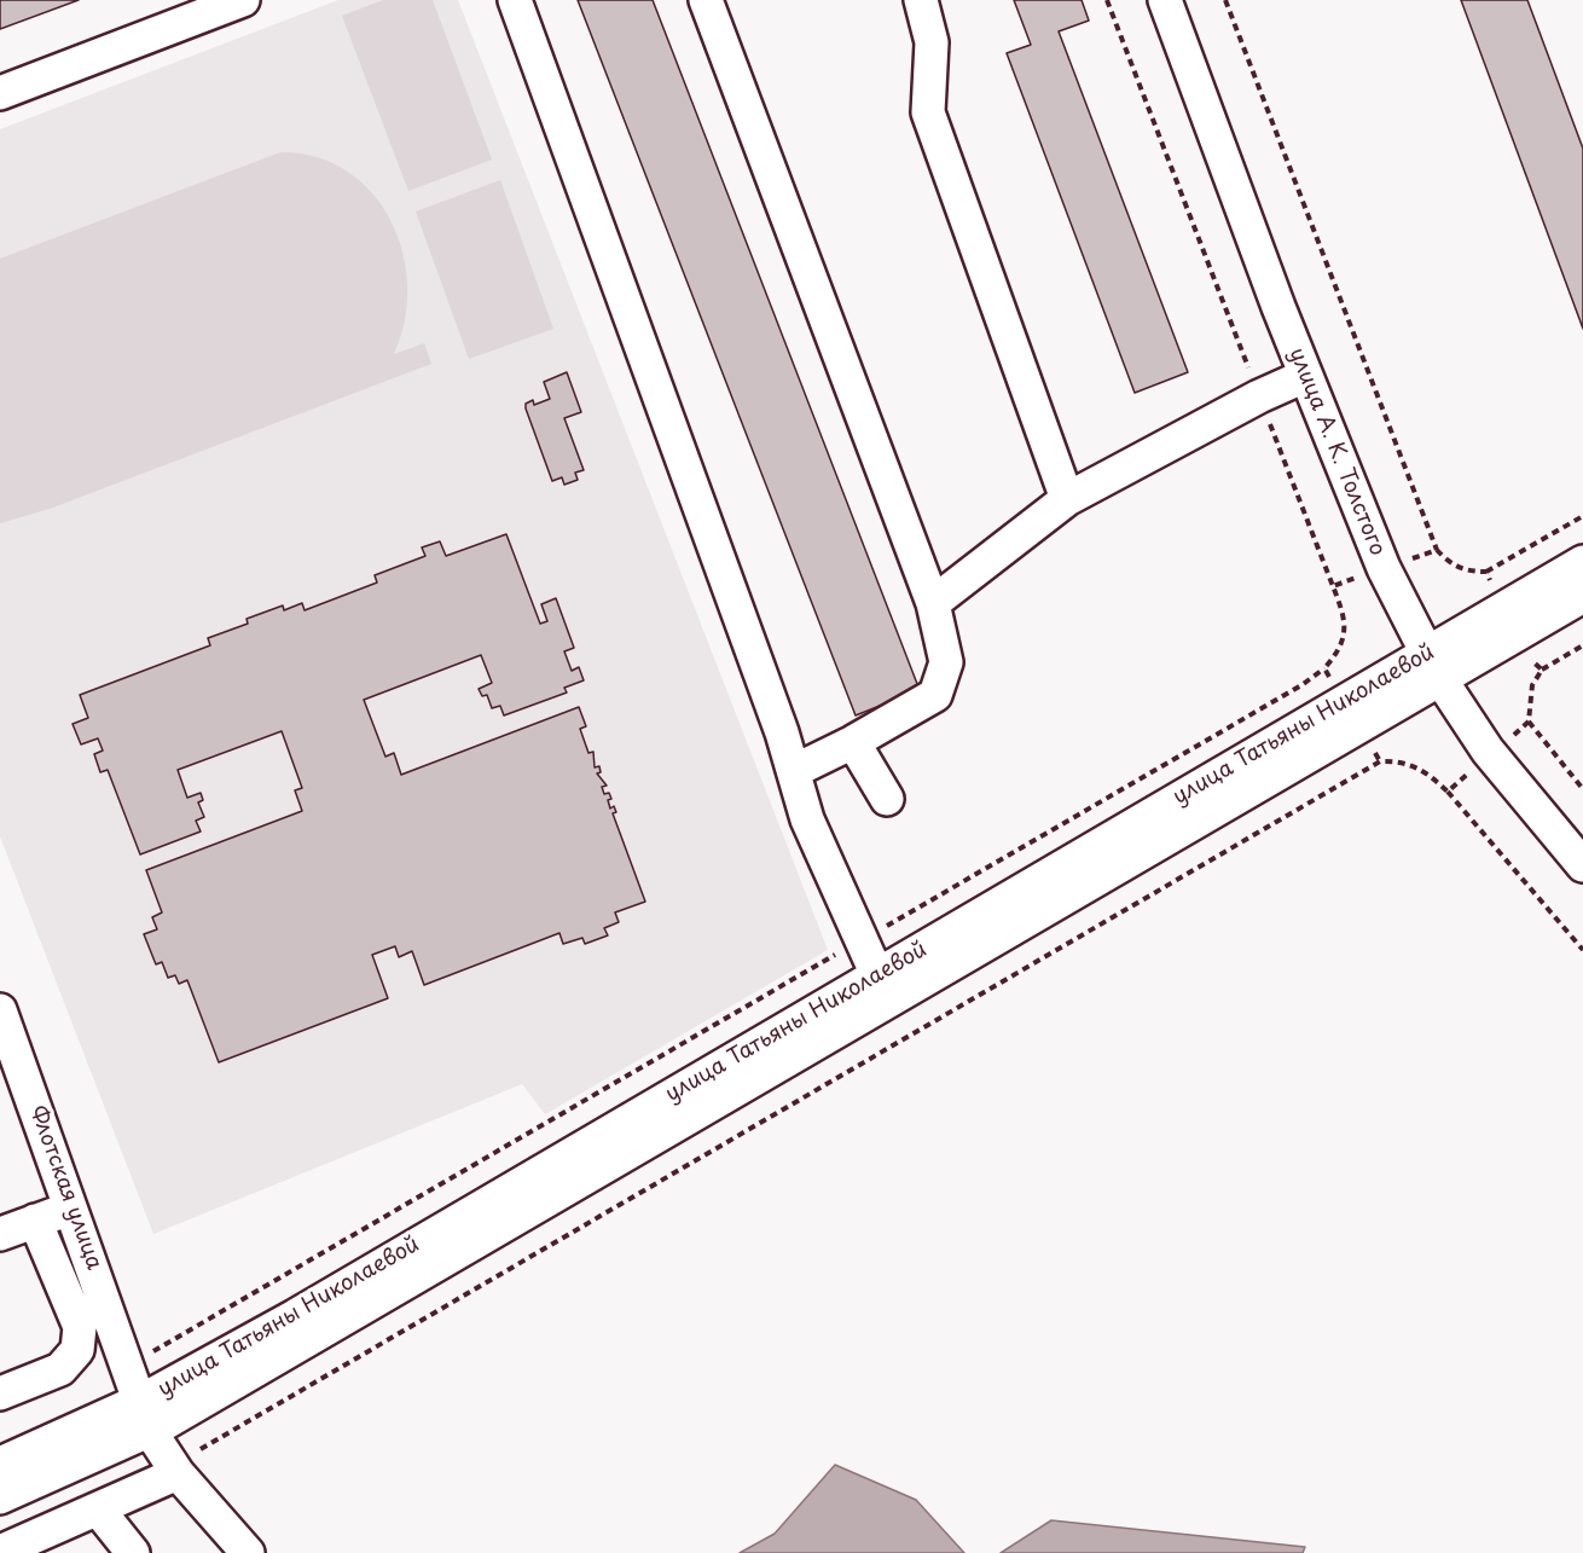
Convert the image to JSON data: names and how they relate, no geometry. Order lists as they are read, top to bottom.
{
  "streets": {
    "street": ["улица А. К. Толстого", "улица Татьяны Николаевой", "Флотская улица"]
  },
  "crossings": [
    ["улица А. К. Толстого", "улица Татьяны Николаевой"],
    ["улица Татьяны Николаевой", "Флотская улица"]
  ]
}
